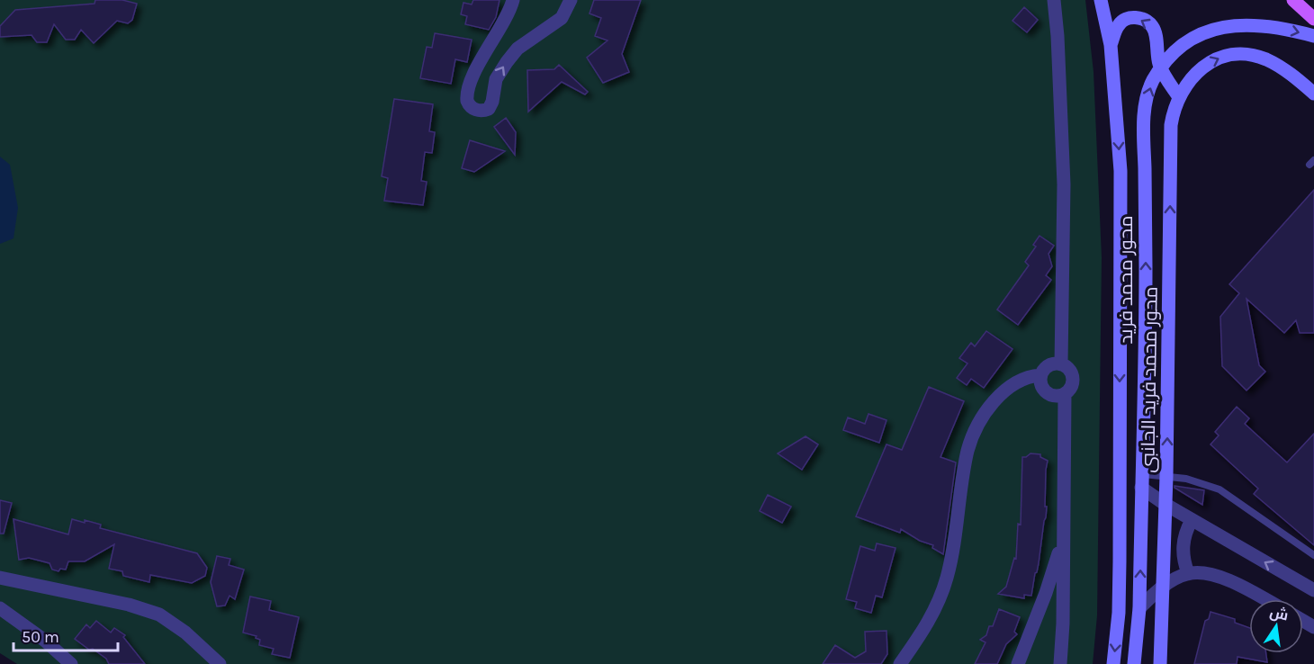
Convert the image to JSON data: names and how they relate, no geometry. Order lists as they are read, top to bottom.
{
  "streets": {
    "main road": ["محور محمد فريد", "محور محمد فريد الجانبى"]
  },
  "scale_bar": "50 m",
  "north": "top"
}
